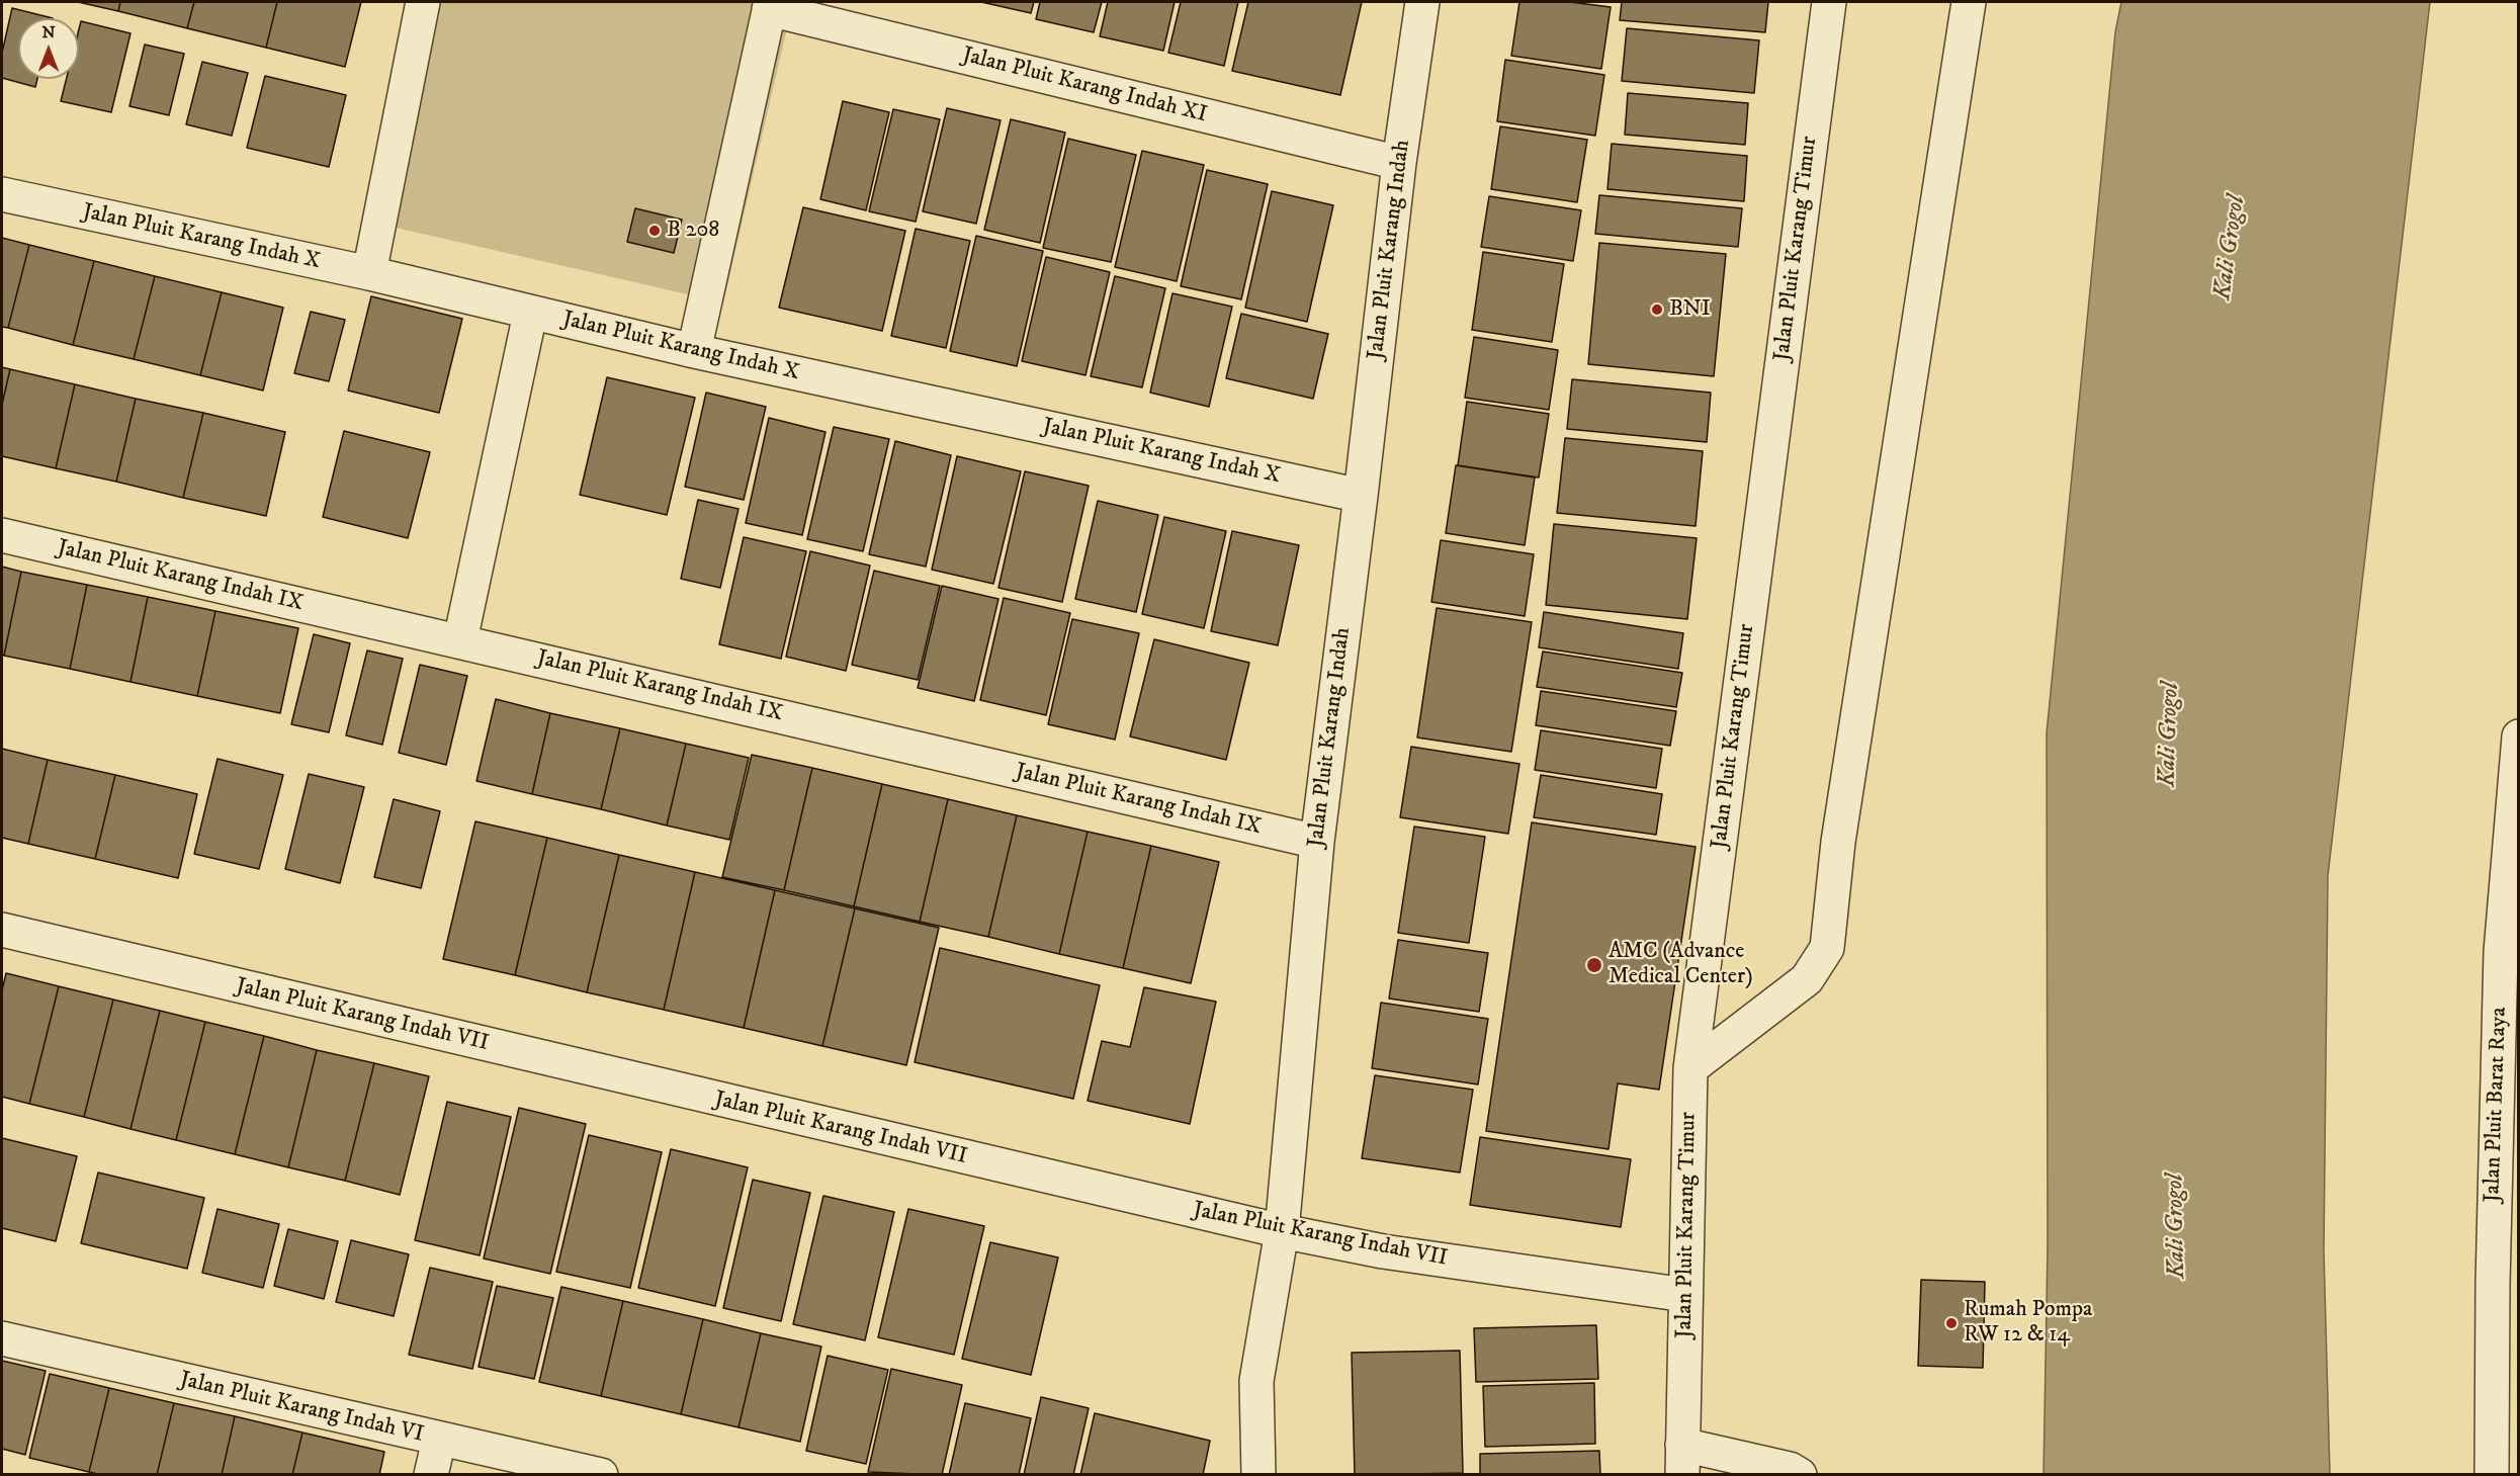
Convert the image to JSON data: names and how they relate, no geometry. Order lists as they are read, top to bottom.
{
  "streets": {
    "street": [
      "Jalan Pluit Karang Indah XI",
      "Jalan Pluit Karang Indah X",
      "Jalan Pluit Karang Timur",
      "Jalan Pluit Karang Indah",
      "Jalan Pluit Karang Indah IX",
      "Jalan Pluit Karang Indah VII",
      "Jalan Pluit Barat Raya",
      "Jalan Pluit Karang Indah VI"
    ]
  },
  "crossings": [
    ["Jalan Pluit Karang Indah XI", "Jalan Pluit Karang Indah"],
    ["Jalan Pluit Karang Indah X", "Jalan Pluit Karang Indah"],
    ["Jalan Pluit Karang Timur", "Jalan Pluit Karang Indah VII"],
    ["Jalan Pluit Karang Indah", "Jalan Pluit Karang Indah IX"],
    ["Jalan Pluit Karang Indah", "Jalan Pluit Karang Indah VII"]
  ],
  "water": ["Kali Grogol"],
  "places": [
    "B 208",
    "BNI",
    "AMC (Advance Medical Center)",
    "Rumah Pompa RW 12 & 14"
  ],
  "north": "top"
}
